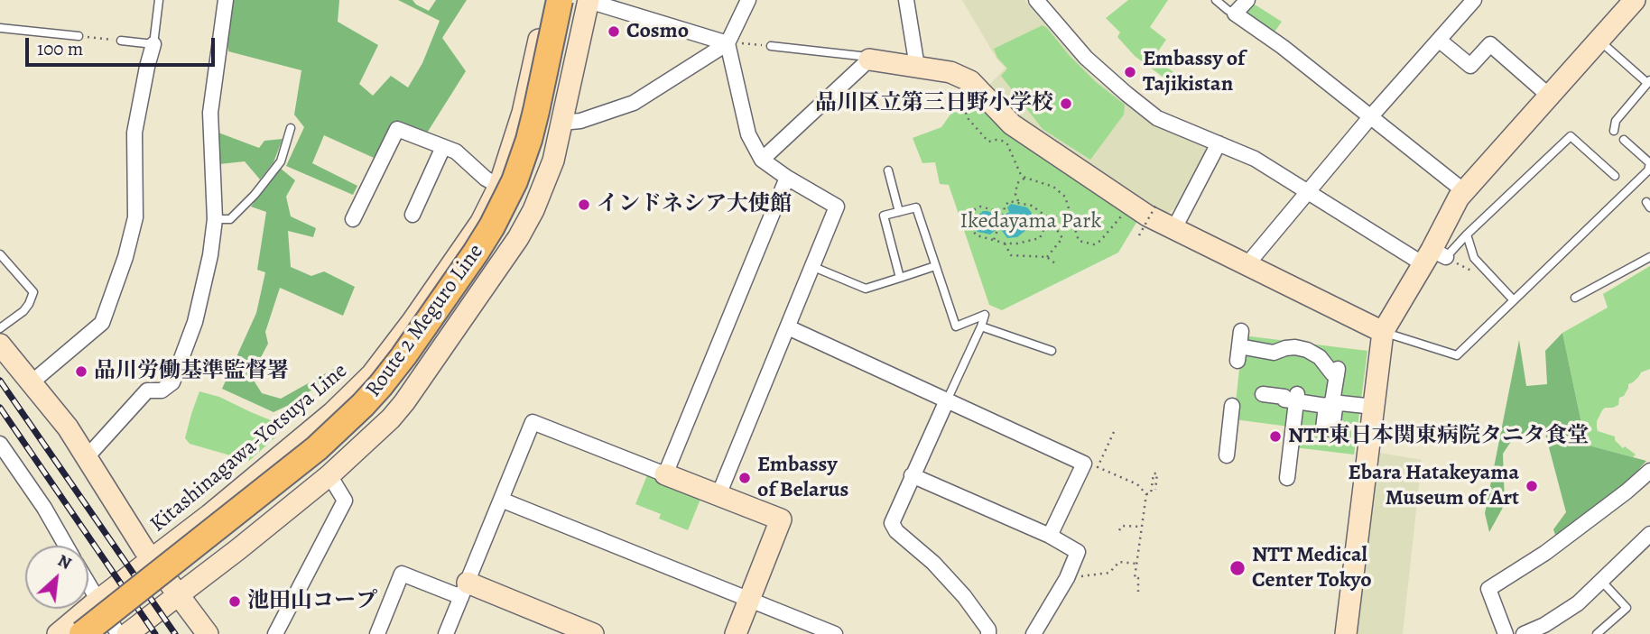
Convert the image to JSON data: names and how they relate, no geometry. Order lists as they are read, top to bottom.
{
  "streets": {
    "highway": ["Route 2 Meguro Line"],
    "street": ["Kitashinagawa-Yotsuya Line"]
  },
  "parks": ["Ikedayama Park"],
  "places": [
    "Cosmo",
    "Embassy of Tajikistan",
    "品川区立第三日野小学校",
    "インドネシア大使館",
    "品川労働基準監督署",
    "NTT東日本関東病院タニタ食堂",
    "Embassy of Belarus",
    "Ebara Hatakeyama Museum of Art",
    "NTT Medical Center Tokyo",
    "池田山コープ"
  ],
  "scale_bar": "100 m",
  "north": "top right"
}
